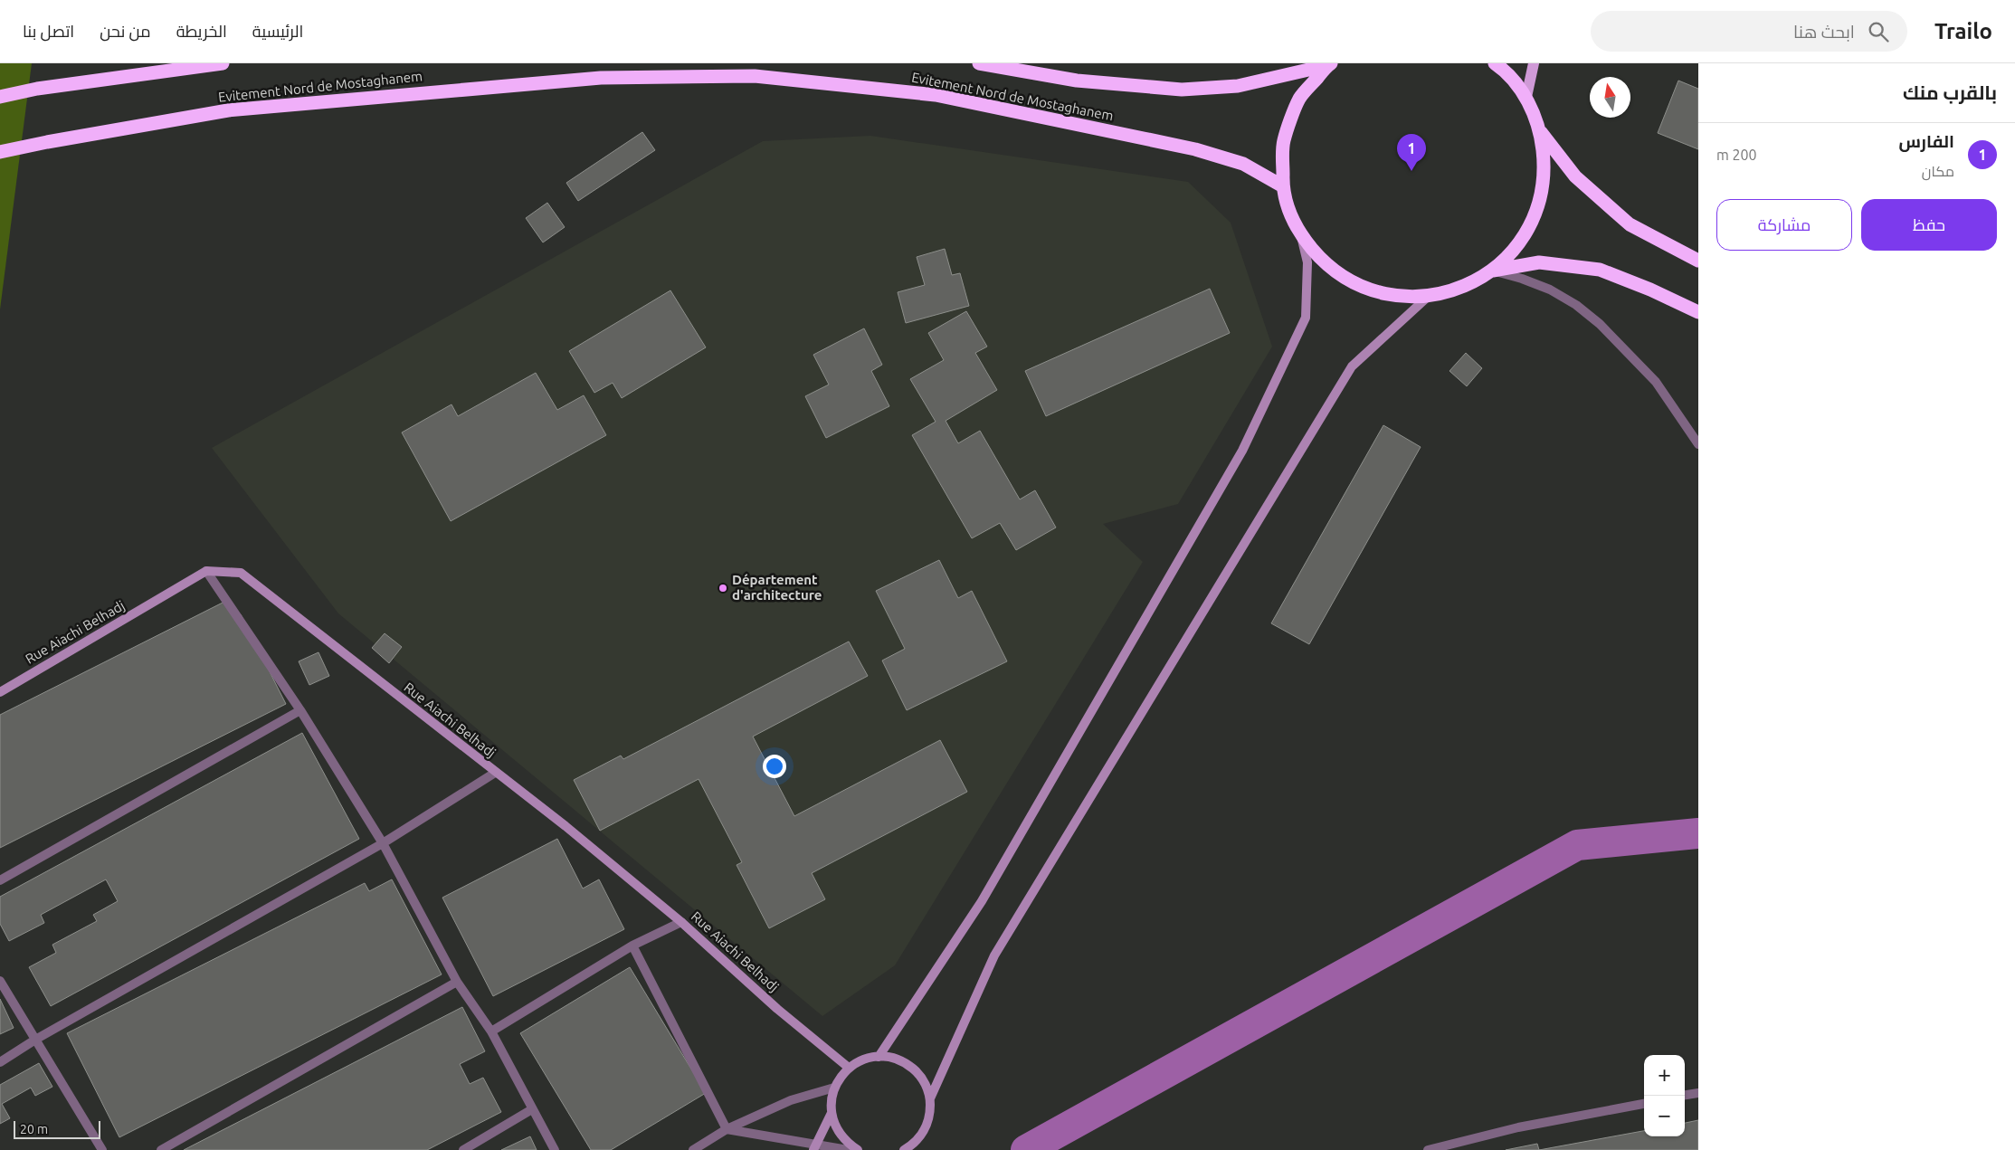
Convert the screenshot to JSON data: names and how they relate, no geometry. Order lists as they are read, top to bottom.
{
  "streets": {
    "highway": ["Evitement Nord de Mostaghanem"],
    "main road": ["Rue Aiachi Belhadj"]
  },
  "places": ["Département d'architecture"],
  "scale_bar": "20 m",
  "north": "top",
  "page": {
    "header": "Trailo",
    "search": "ابحث هنا",
    "nav": [
      "الرئيسية",
      "الخريطة",
      "من نحن",
      "اتصل بنا"
    ],
    "heading": "بالقرب منك",
    "list": [
      {
        "mark": "1",
        "name": "الفارس",
        "note": "مكان",
        "value": "200 m"
      }
    ],
    "pins": "1",
    "buttons": ["حفظ", "مشاركة"],
    "map_buttons": ["+", "−"],
    "scale": "20 m"
  }
}
